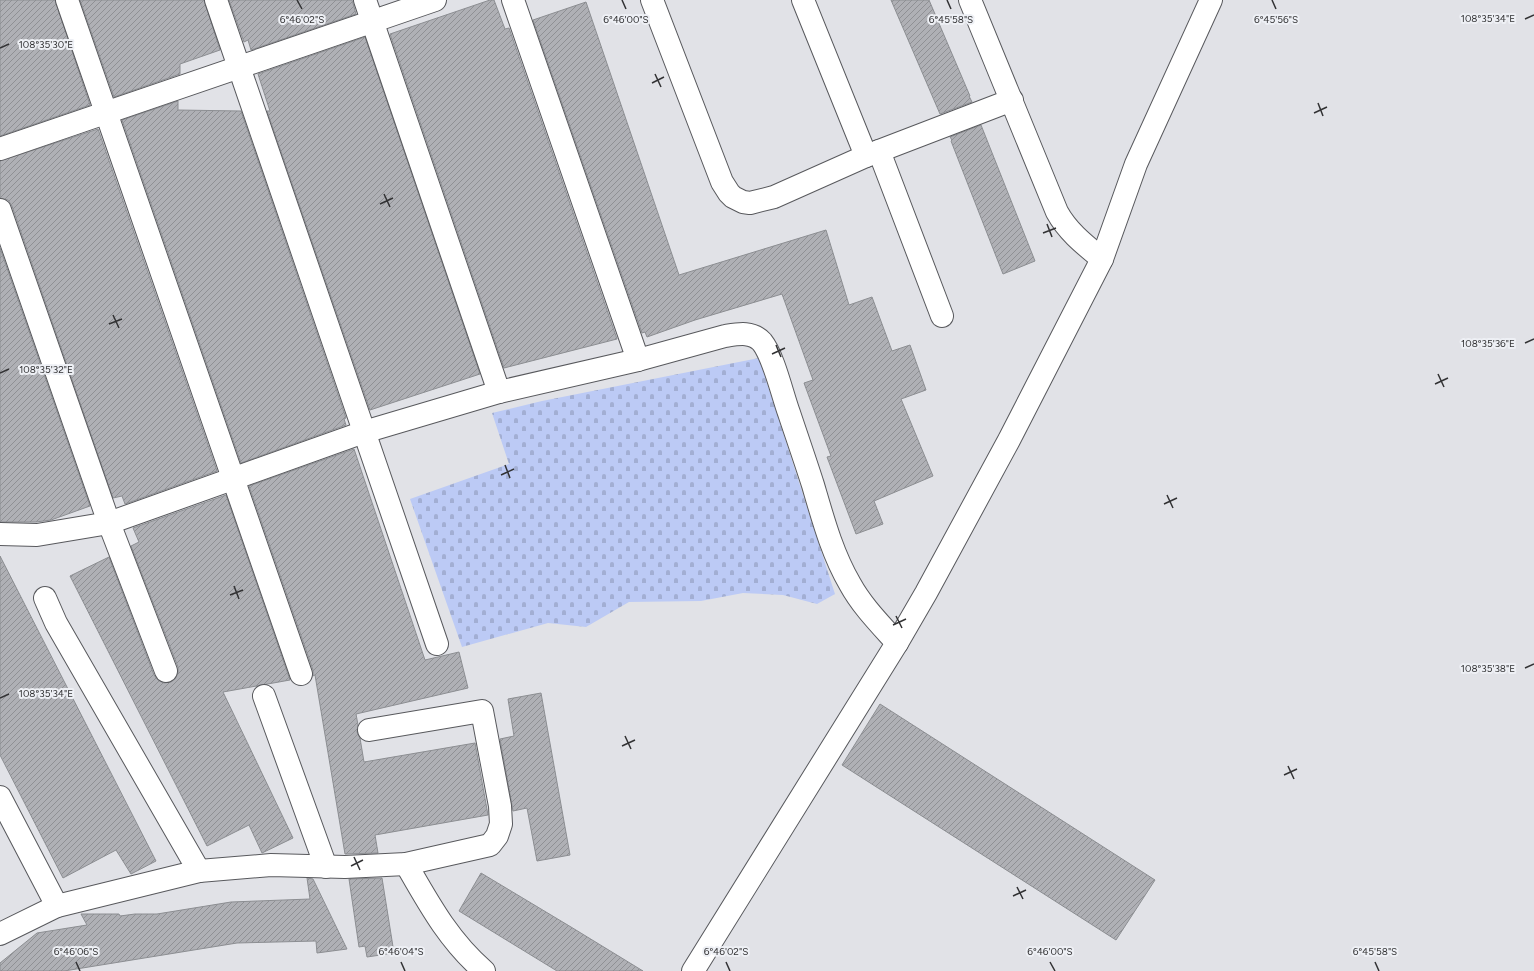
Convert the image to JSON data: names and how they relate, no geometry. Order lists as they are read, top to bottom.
{
  "coordinates": [
    "108°35'34\"E",
    "6°45'56\"S",
    "6°46'02\"S",
    "6°46'00\"S",
    "6°45'58\"S",
    "108°35'30\"E",
    "108°35'36\"E",
    "108°35'32\"E",
    "108°35'38\"E",
    "6°46'06\"S",
    "6°46'04\"S"
  ]
}
